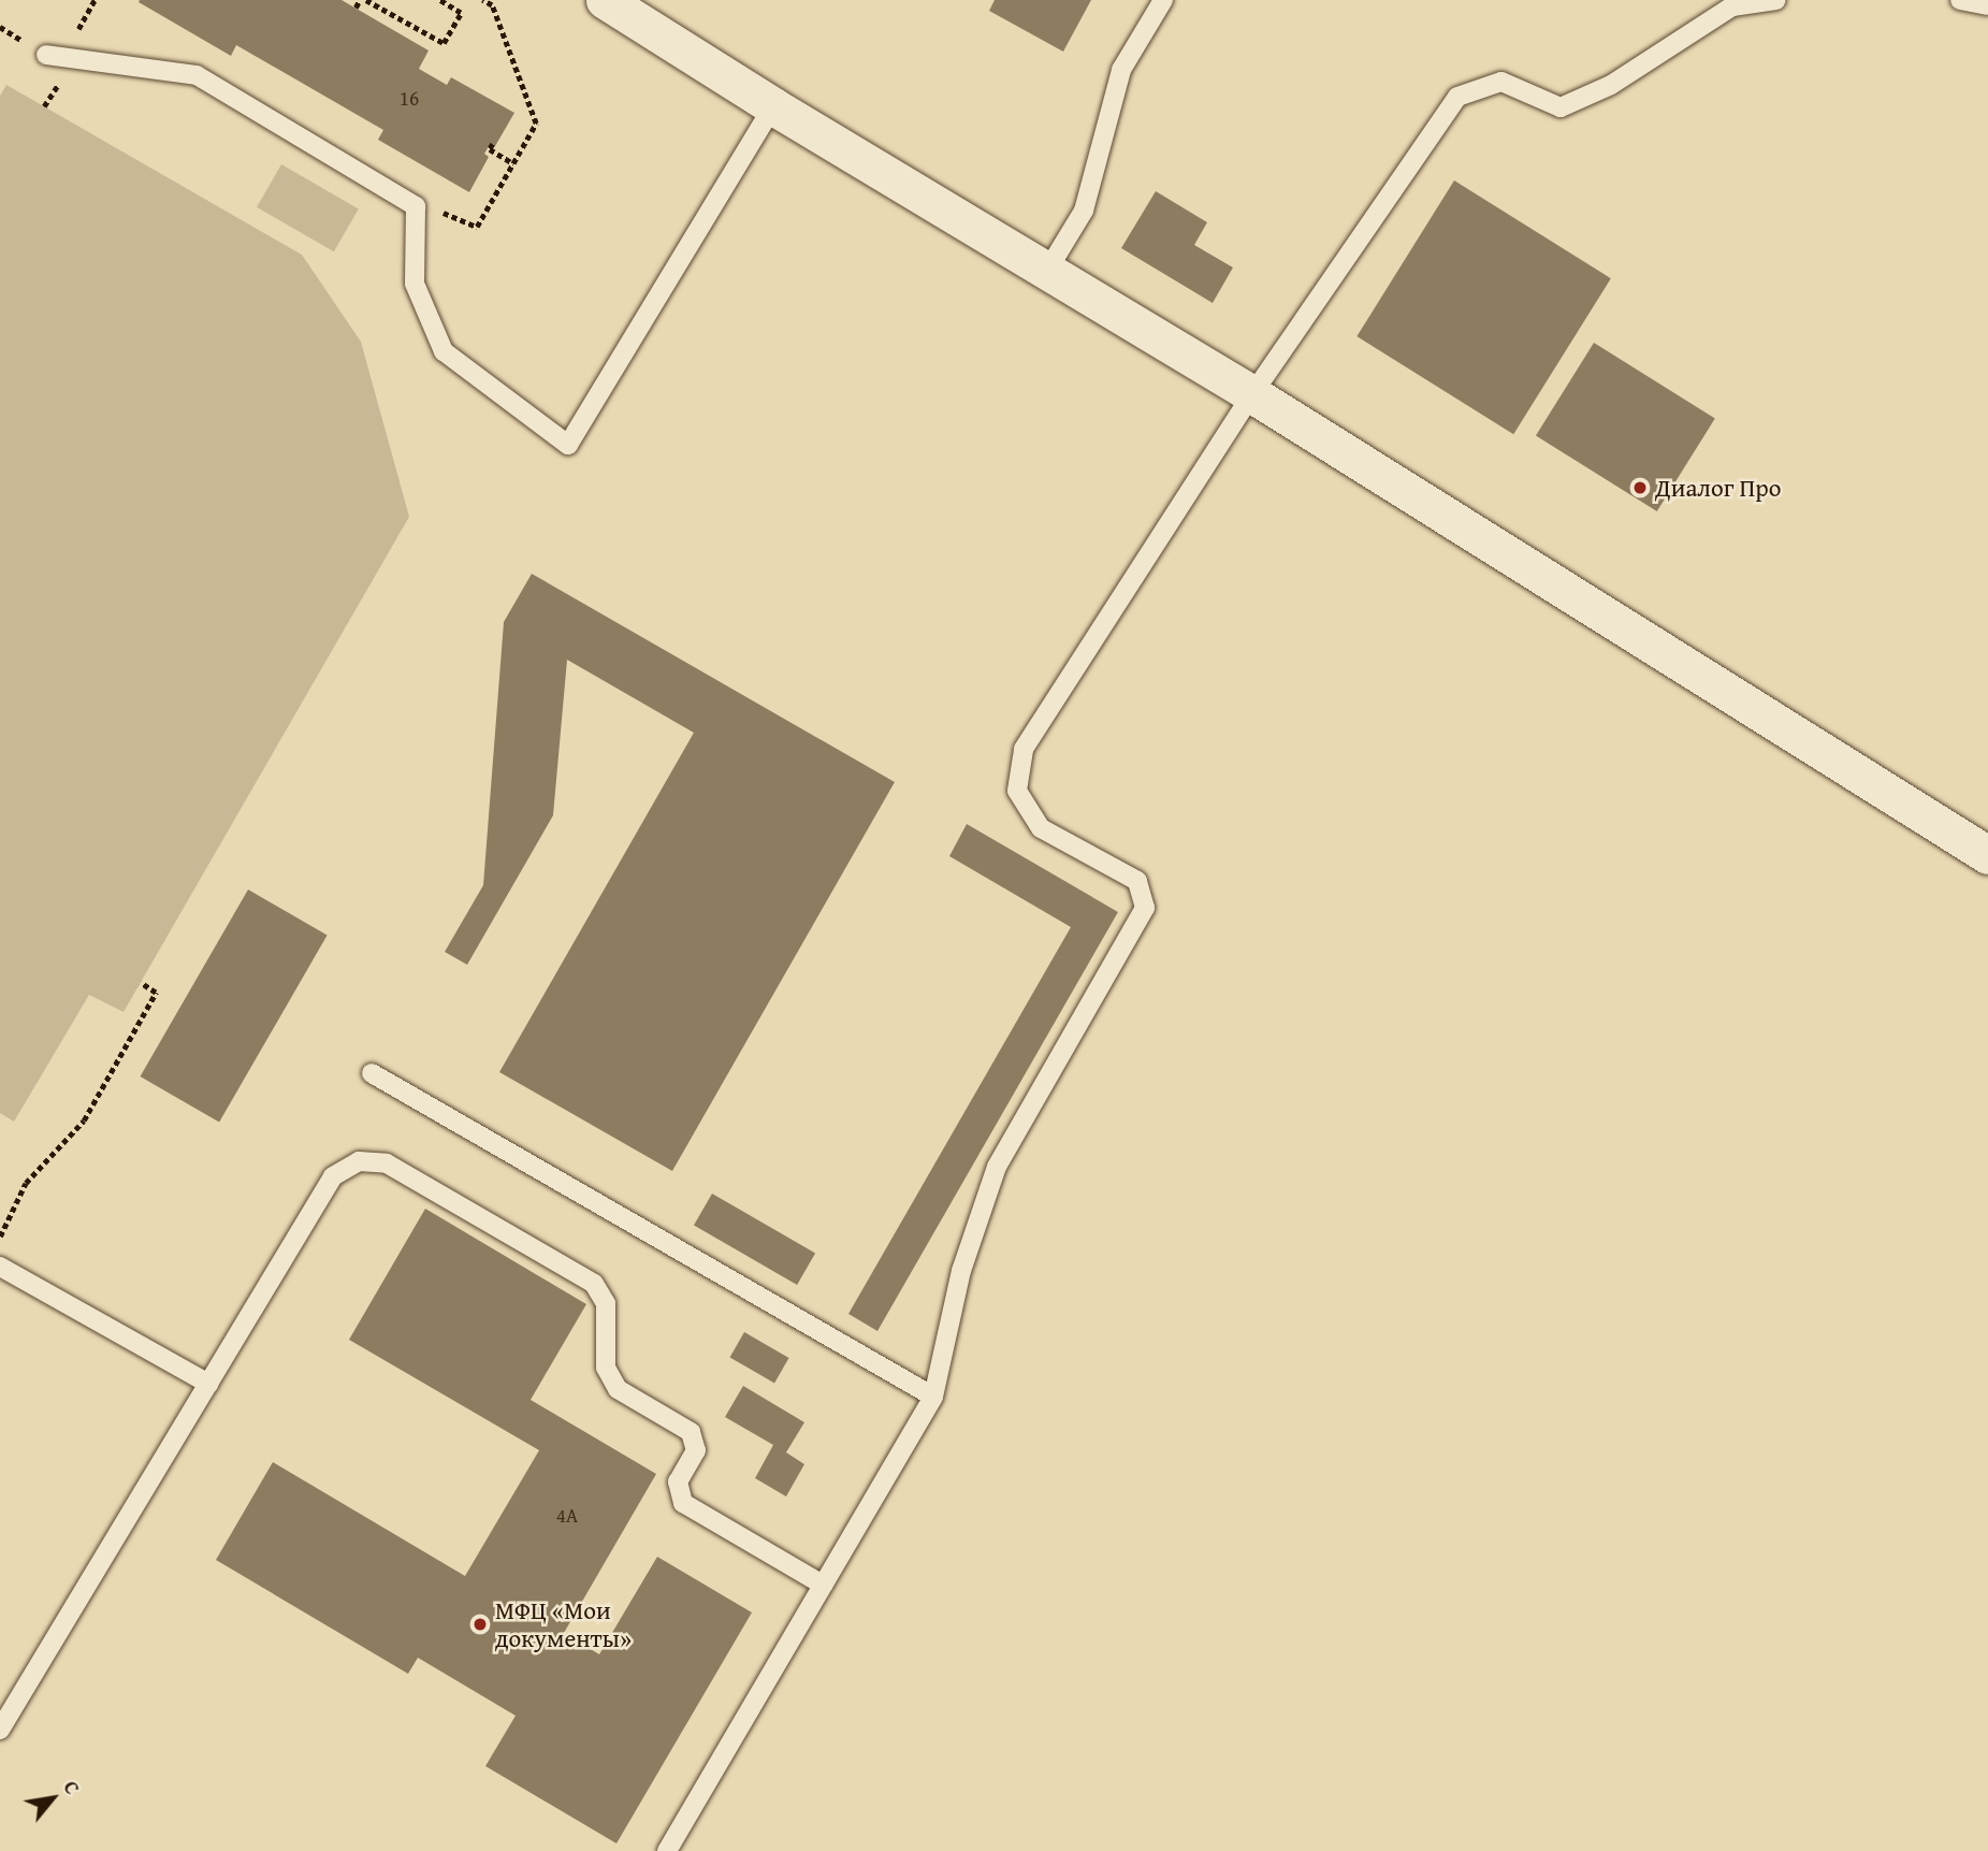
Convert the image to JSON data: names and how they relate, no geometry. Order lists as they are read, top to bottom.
{
  "places": ["Диалог Про", "МФЦ «Мои документы»"],
  "house_numbers": ["16", "4А"],
  "north": "top right"
}
